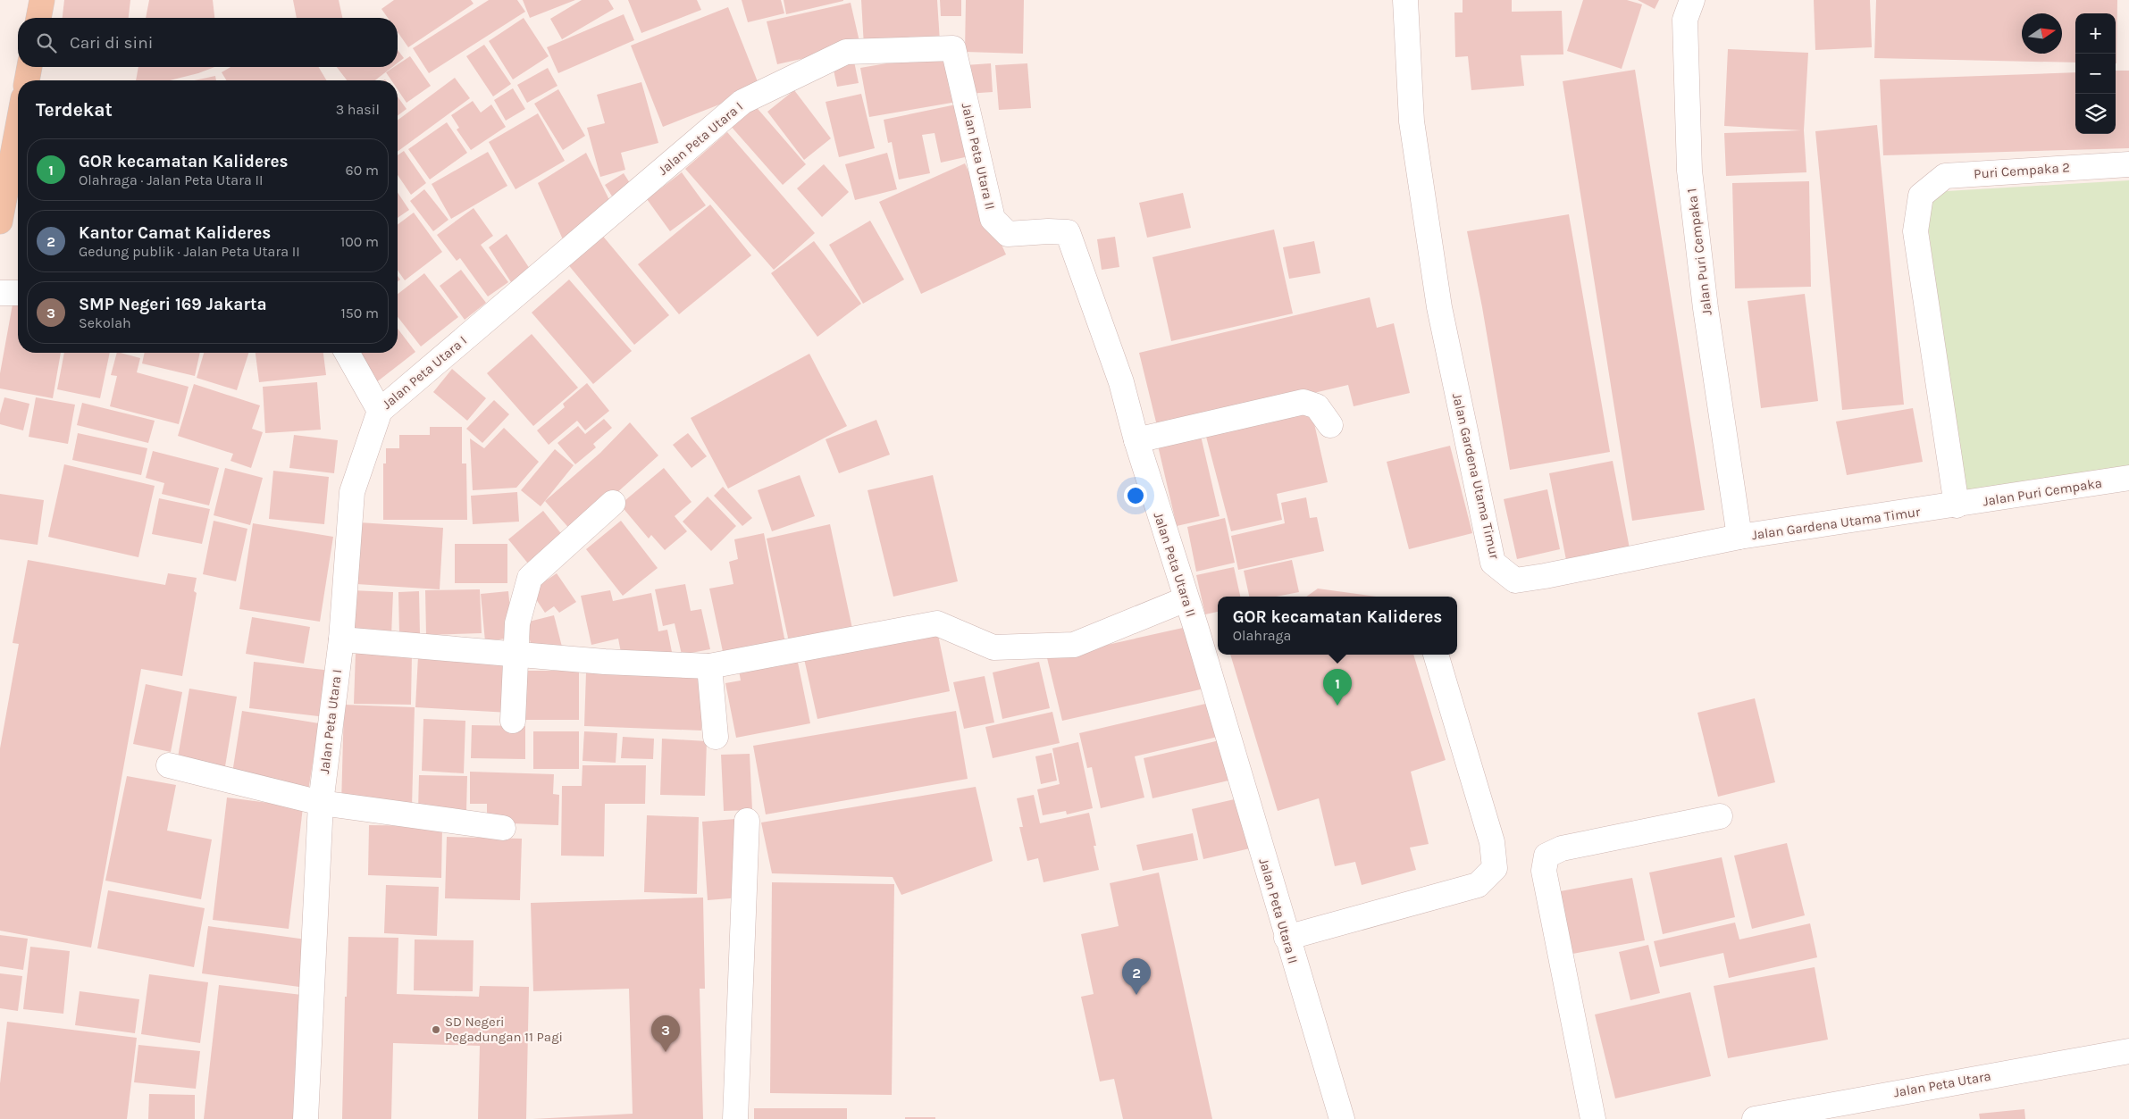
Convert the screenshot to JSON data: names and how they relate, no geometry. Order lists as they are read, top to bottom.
{
  "streets": {
    "street": [
      "Jalan Peta Utara I",
      "Jalan Peta Utara II",
      "Puri Cempaka 2",
      "Jalan Puri Cempaka 1",
      "Jalan Gardena Utama Timur",
      "Jalan Puri Cempaka",
      "Jalan Peta Utara"
    ]
  },
  "crossings": [
    ["Jalan Peta Utara I", "Jalan Peta Utara II"],
    ["Puri Cempaka 2", "Jalan Gardena Utama Timur"],
    ["Puri Cempaka 2", "Jalan Puri Cempaka"],
    ["Jalan Puri Cempaka 1", "Jalan Gardena Utama Timur"],
    ["Jalan Gardena Utama Timur", "Jalan Puri Cempaka"]
  ],
  "places": ["SD Negeri Pegadungan 11 Pagi"],
  "north": "right",
  "page": {
    "map_buttons": ["+", "−"],
    "search": "Cari di sini",
    "heading": ["Terdekat", "3 hasil"],
    "list": [
      {
        "mark": "1",
        "name": "GOR kecamatan Kalideres",
        "note": "Olahraga · Jalan Peta Utara II",
        "value": "60 m"
      },
      {
        "mark": "2",
        "name": "Kantor Camat Kalideres",
        "note": "Gedung publik · Jalan Peta Utara II",
        "value": "100 m"
      },
      {
        "mark": "3",
        "name": "SMP Negeri 169 Jakarta",
        "note": "Sekolah",
        "value": "150 m"
      }
    ],
    "popup": ["GOR kecamatan Kalideres", "Olahraga"],
    "pins": ["1", "2", "3"]
  }
}
